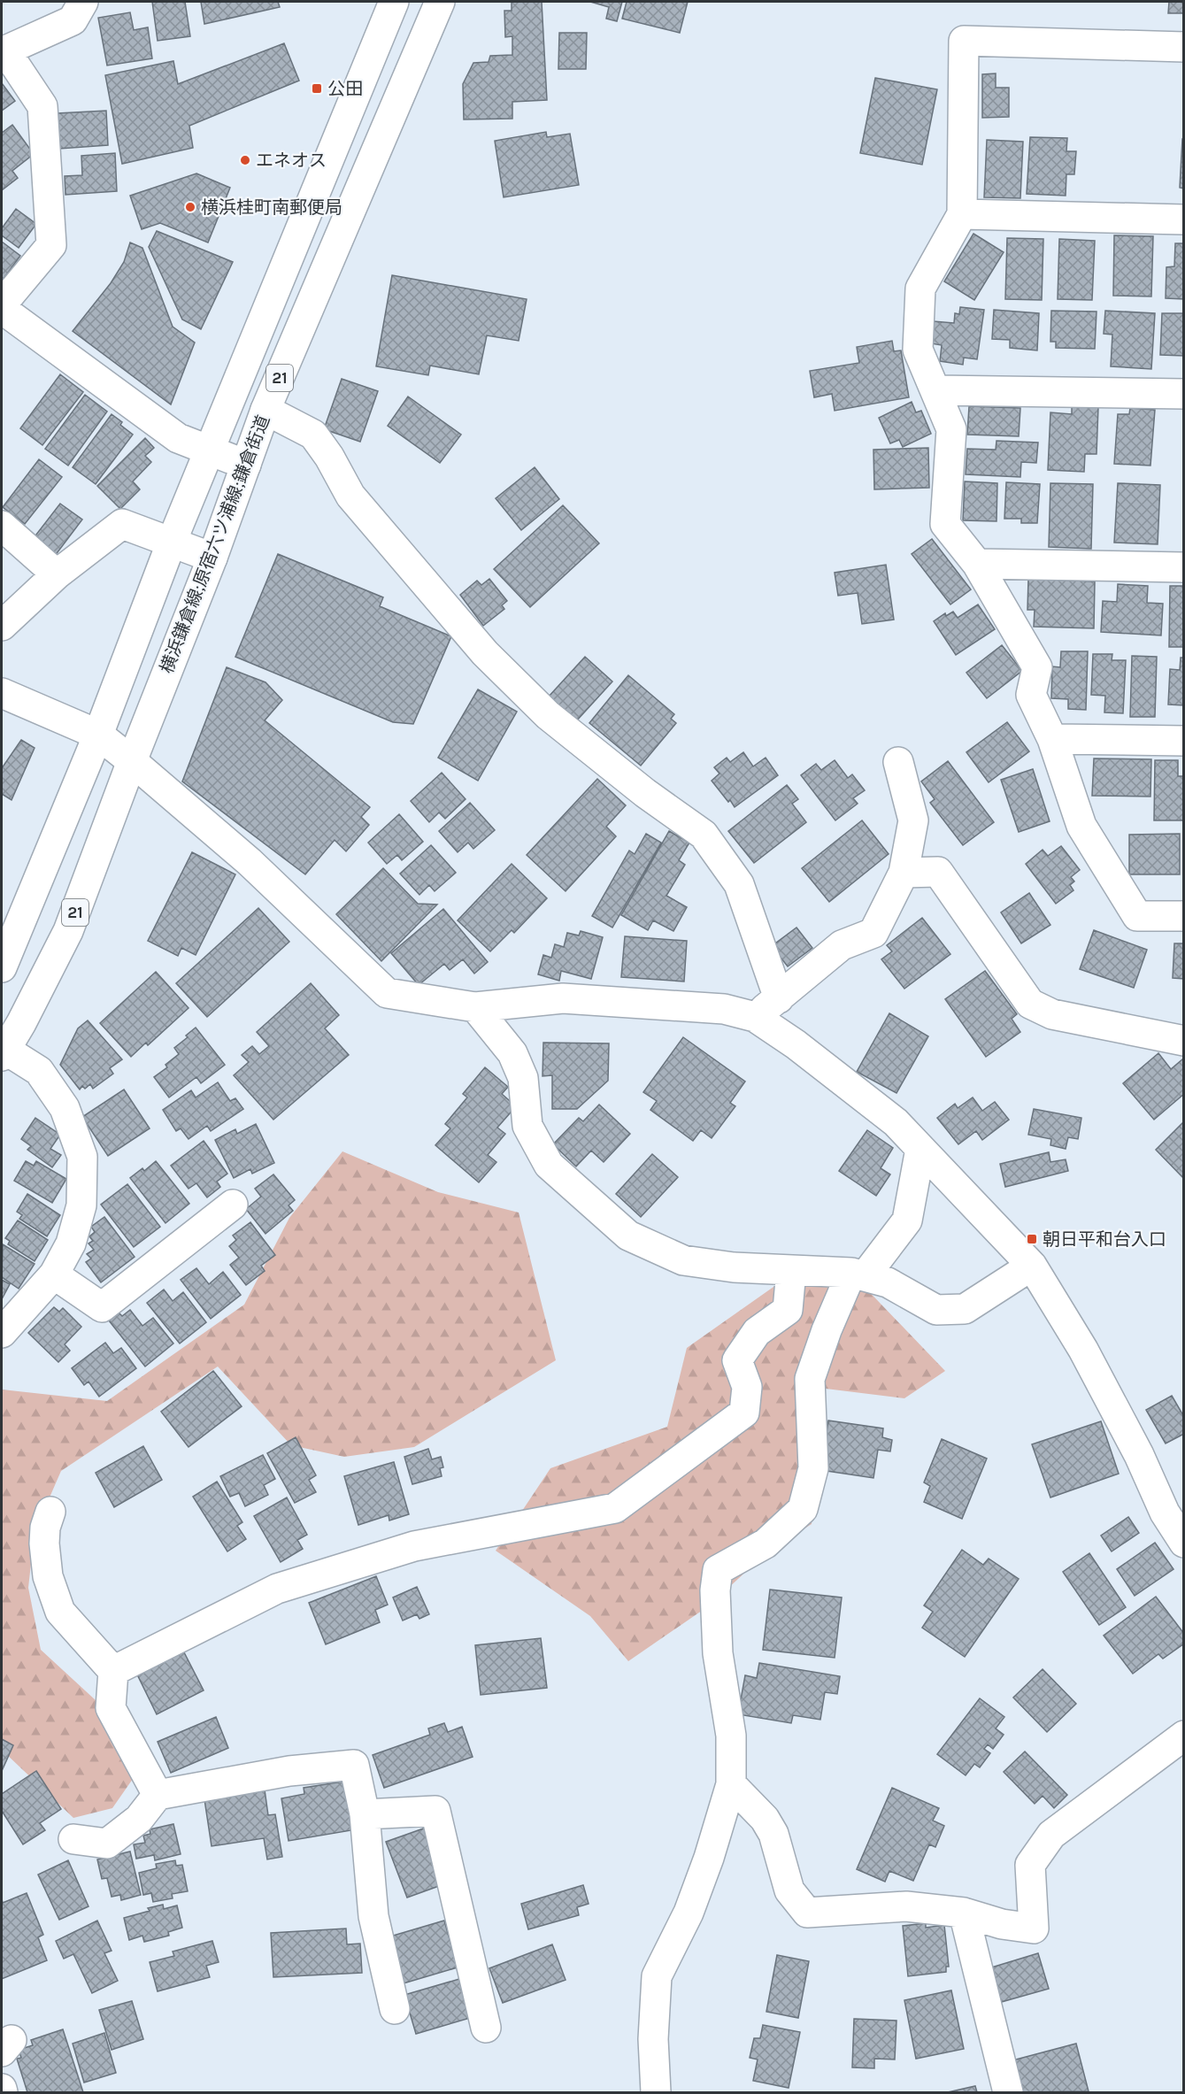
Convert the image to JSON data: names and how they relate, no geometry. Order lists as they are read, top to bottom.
{
  "streets": {
    "street": ["21", "横浜鎌倉線;原宿六ツ浦線;鎌倉街道"]
  },
  "places": {
    "transit": ["公田", "朝日平和台入口"],
    "other": ["エネオス", "横浜桂町南郵便局"]
  }
}
